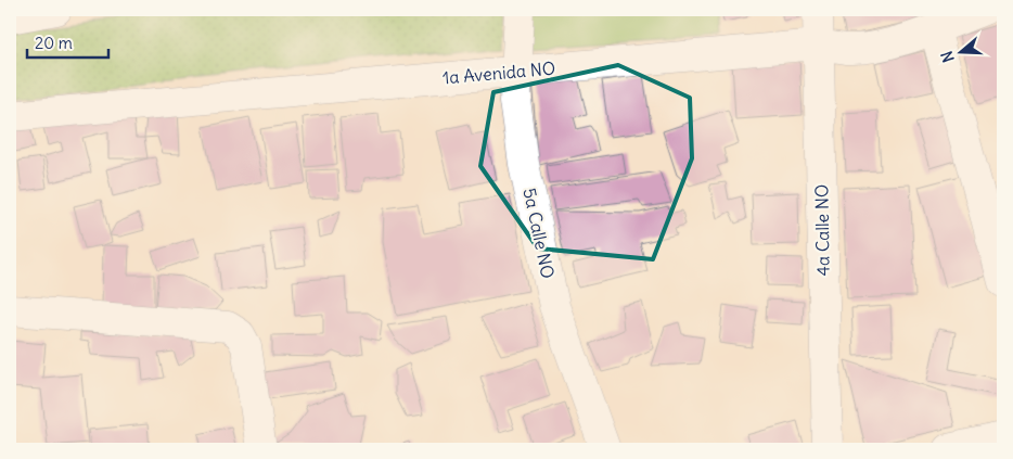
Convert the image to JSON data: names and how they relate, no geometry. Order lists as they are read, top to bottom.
{
  "streets": {
    "street": ["1a Avenida NO", "4a Calle NO", "5a Calle NO"]
  },
  "crossings": [
    ["1a Avenida NO", "4a Calle NO"],
    ["1a Avenida NO", "5a Calle NO"]
  ],
  "scale_bar": "20 m",
  "north": "left"
}
